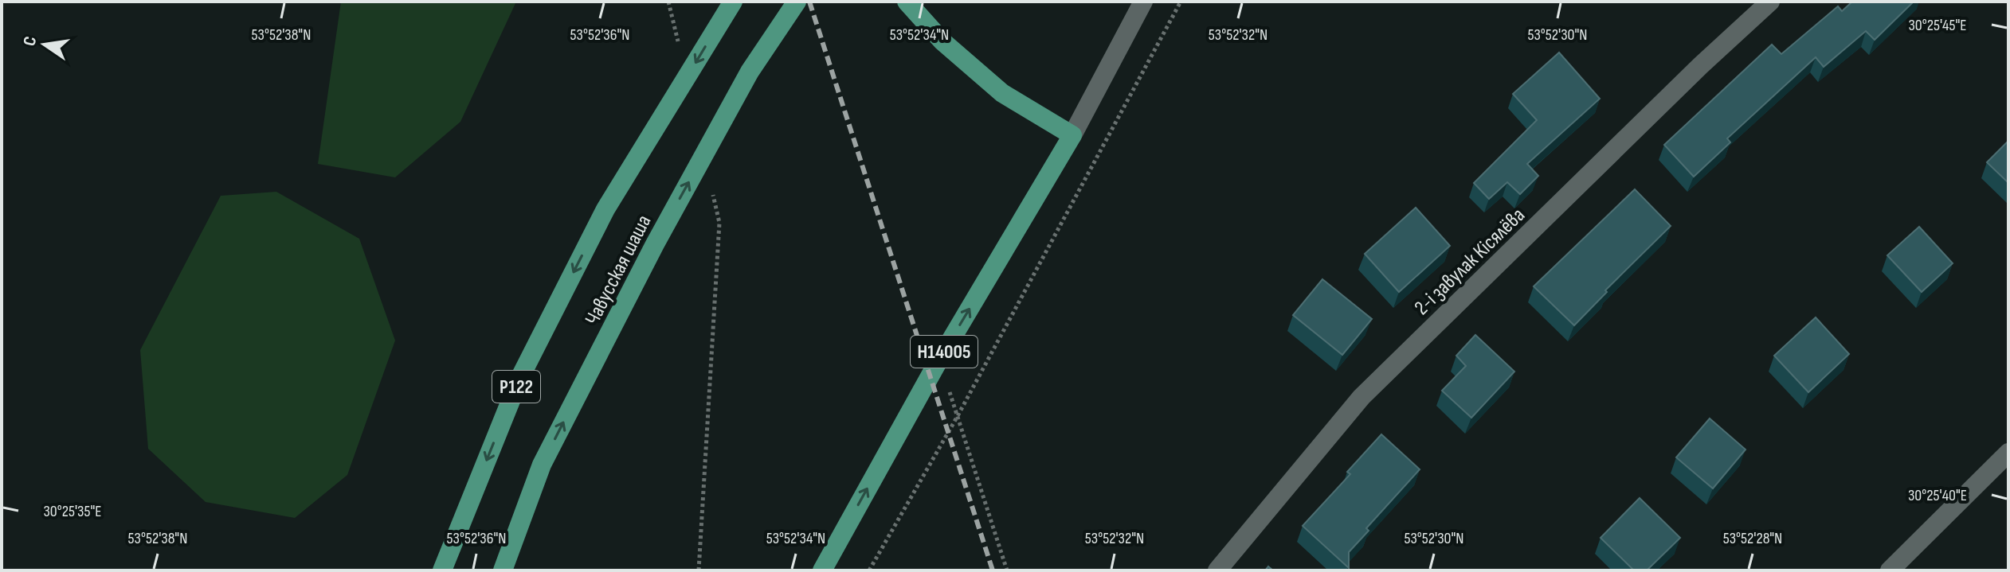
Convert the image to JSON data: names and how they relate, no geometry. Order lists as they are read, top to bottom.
{
  "streets": {
    "main road": ["Чавусская шаша", "Н14005", "Р122"],
    "street": ["2-і завулак Кісялёва"]
  },
  "north": "left",
  "coordinates": [
    "30°25'45\"E",
    "53°52'38\"N",
    "53°52'36\"N",
    "53°52'34\"N",
    "53°52'32\"N",
    "53°52'30\"N",
    "30°25'40\"E",
    "30°25'35\"E",
    "53°52'28\"N"
  ]
}
